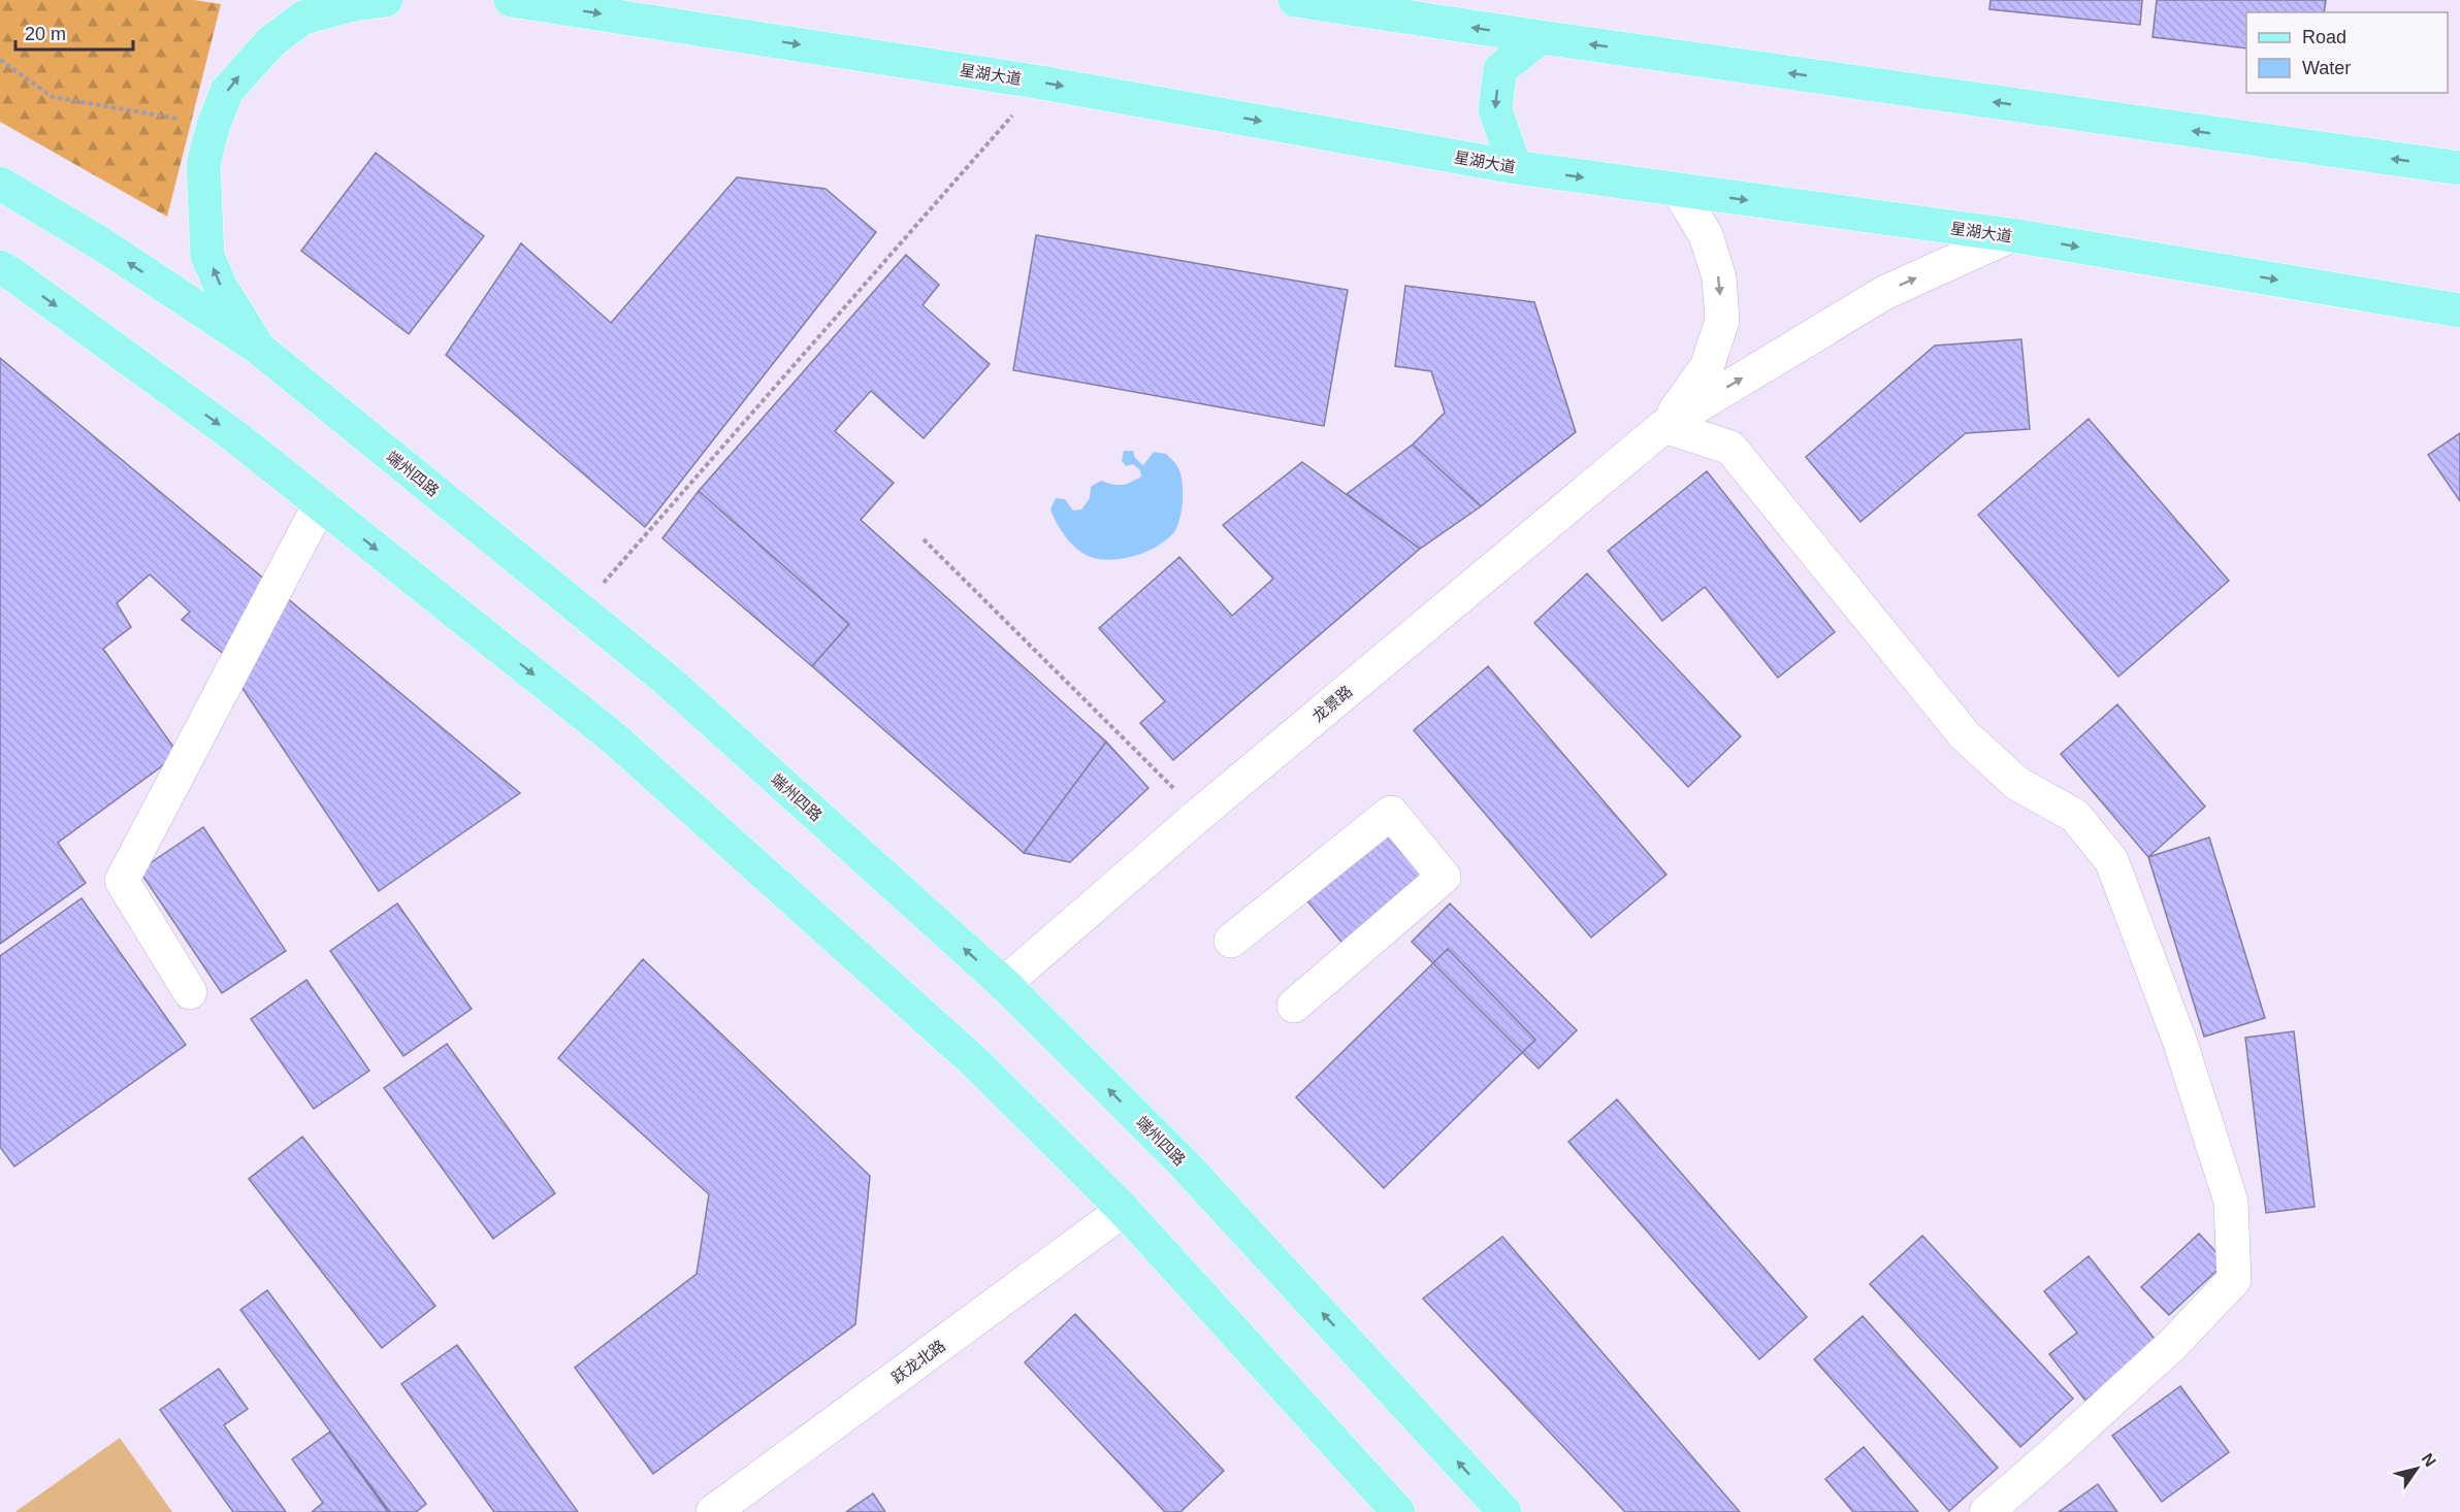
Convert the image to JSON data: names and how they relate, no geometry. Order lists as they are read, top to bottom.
{
  "streets": {
    "main road": ["星湖大道", "端州四路"],
    "street": ["龙景路", "跃龙北路"]
  },
  "crossings": [
    ["端州四路", "龙景路"]
  ],
  "legend": ["Road", "Water"],
  "scale_bar": "20 m",
  "north": "top right"
}
